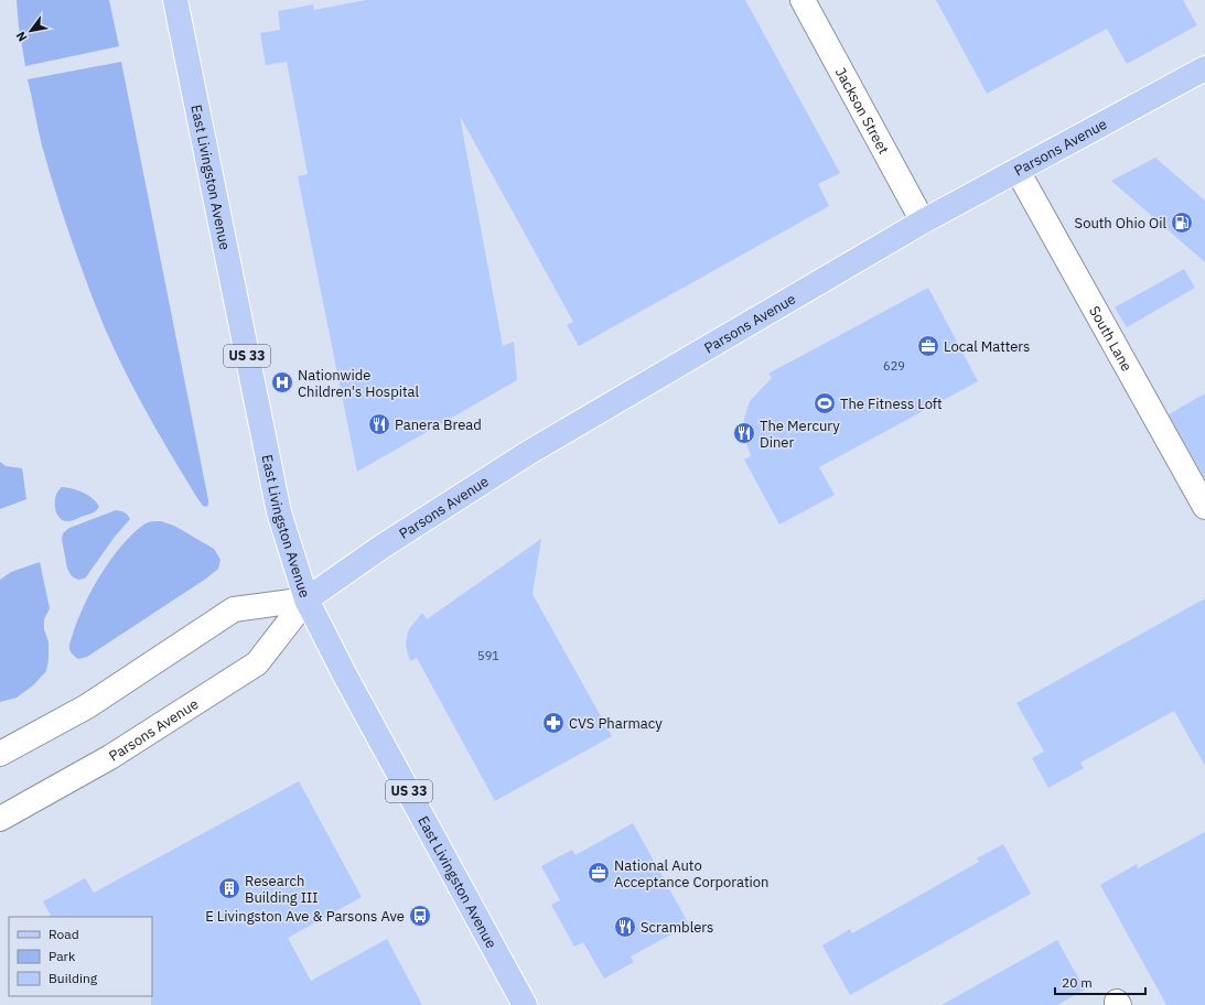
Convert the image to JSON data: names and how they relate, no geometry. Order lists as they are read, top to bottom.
{
  "streets": {
    "main road": ["Parsons Avenue", "East Livingston Avenue", "US 33"],
    "street": ["Jackson Street", "South Lane"]
  },
  "crossings": [
    ["Jackson Street", "Parsons Avenue"],
    ["Parsons Avenue", "East Livingston Avenue"],
    ["Parsons Avenue", "South Lane"]
  ],
  "places": {
    "fuel station": ["South Ohio Oil"],
    "office": ["Local Matters", "National Auto Acceptance Corporation"],
    "hospital": ["Nationwide Children's Hospital"],
    "sports": ["The Fitness Loft"],
    "restaurant": ["Panera Bread", "The Mercury Diner", "Scramblers"],
    "pharmacy": ["CVS Pharmacy"],
    "building": ["Research Building III"],
    "bus stop": ["E Livingston Ave & Parsons Ave"]
  },
  "house_numbers": ["629", "591"],
  "legend": ["Road", "Park", "Building"],
  "scale_bar": "20 m",
  "north": "bottom left"
}
